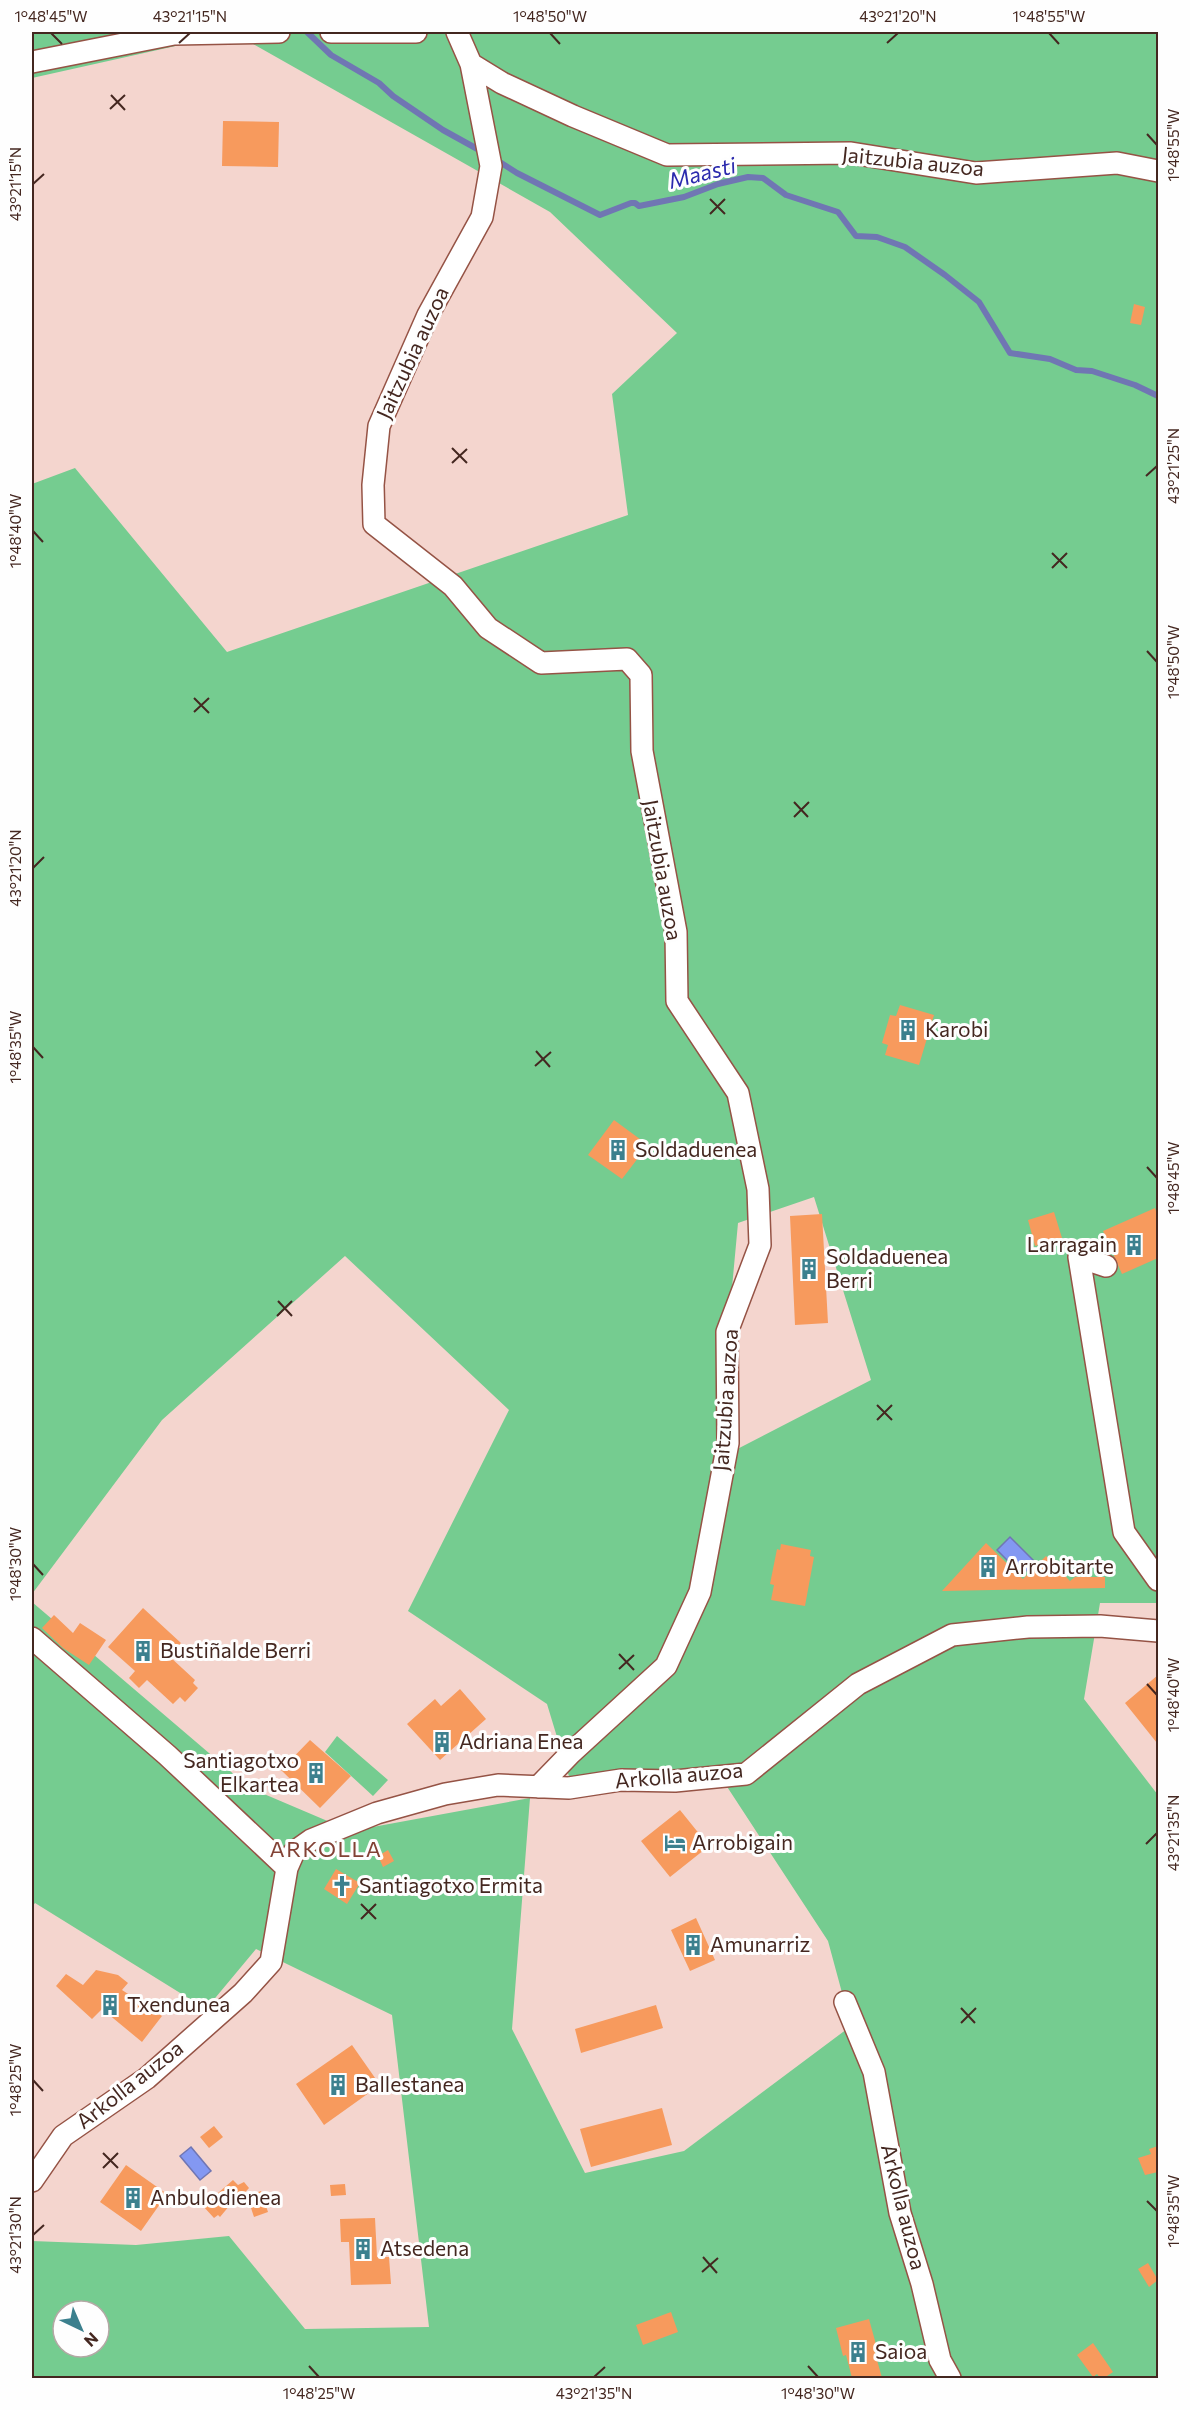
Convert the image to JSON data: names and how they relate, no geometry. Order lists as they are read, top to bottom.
{
  "streets": {
    "street": ["Jaitzubia auzoa", "Arkolla auzoa"]
  },
  "crossings": [
    ["Jaitzubia auzoa", "Arkolla auzoa"]
  ],
  "districts": ["ARKOLLA"],
  "water": ["Maasti"],
  "places": {
    "building": [
      "Karobi",
      "Soldaduenea",
      "Larragain",
      "Soldaduenea Berri",
      "Arrobitarte",
      "Bustiñalde Berri",
      "Adriana Enea",
      "Santiagotxo Elkartea",
      "Amunarriz",
      "Txendunea",
      "Ballestanea",
      "Anbulodienea",
      "Atsedena",
      "Saioa"
    ],
    "hotel": ["Arrobigain"],
    "church": ["Santiagotxo Ermita"]
  },
  "north": "bottom right",
  "coordinates": [
    "1°48'45\"W",
    "43°21'15\"N",
    "1°48'50\"W",
    "43°21'20\"N",
    "1°48'55\"W",
    "43°21'25\"N",
    "1°48'40\"W",
    "1°48'35\"W",
    "1°48'30\"W",
    "43°21'35\"N",
    "1°48'25\"W",
    "43°21'30\"N"
  ]
}
